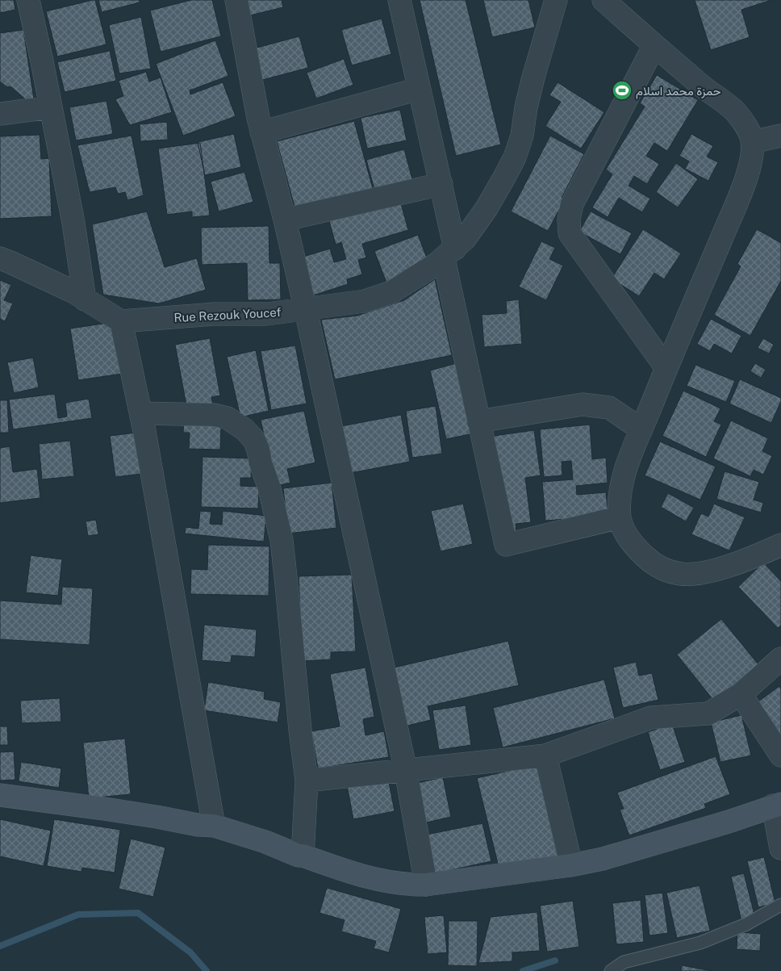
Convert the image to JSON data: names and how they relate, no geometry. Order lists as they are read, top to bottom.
{
  "streets": {
    "street": ["Rue Rezouk Youcef"]
  },
  "places": {
    "sports": ["حمزة محمد اسلام"]
  }
}
